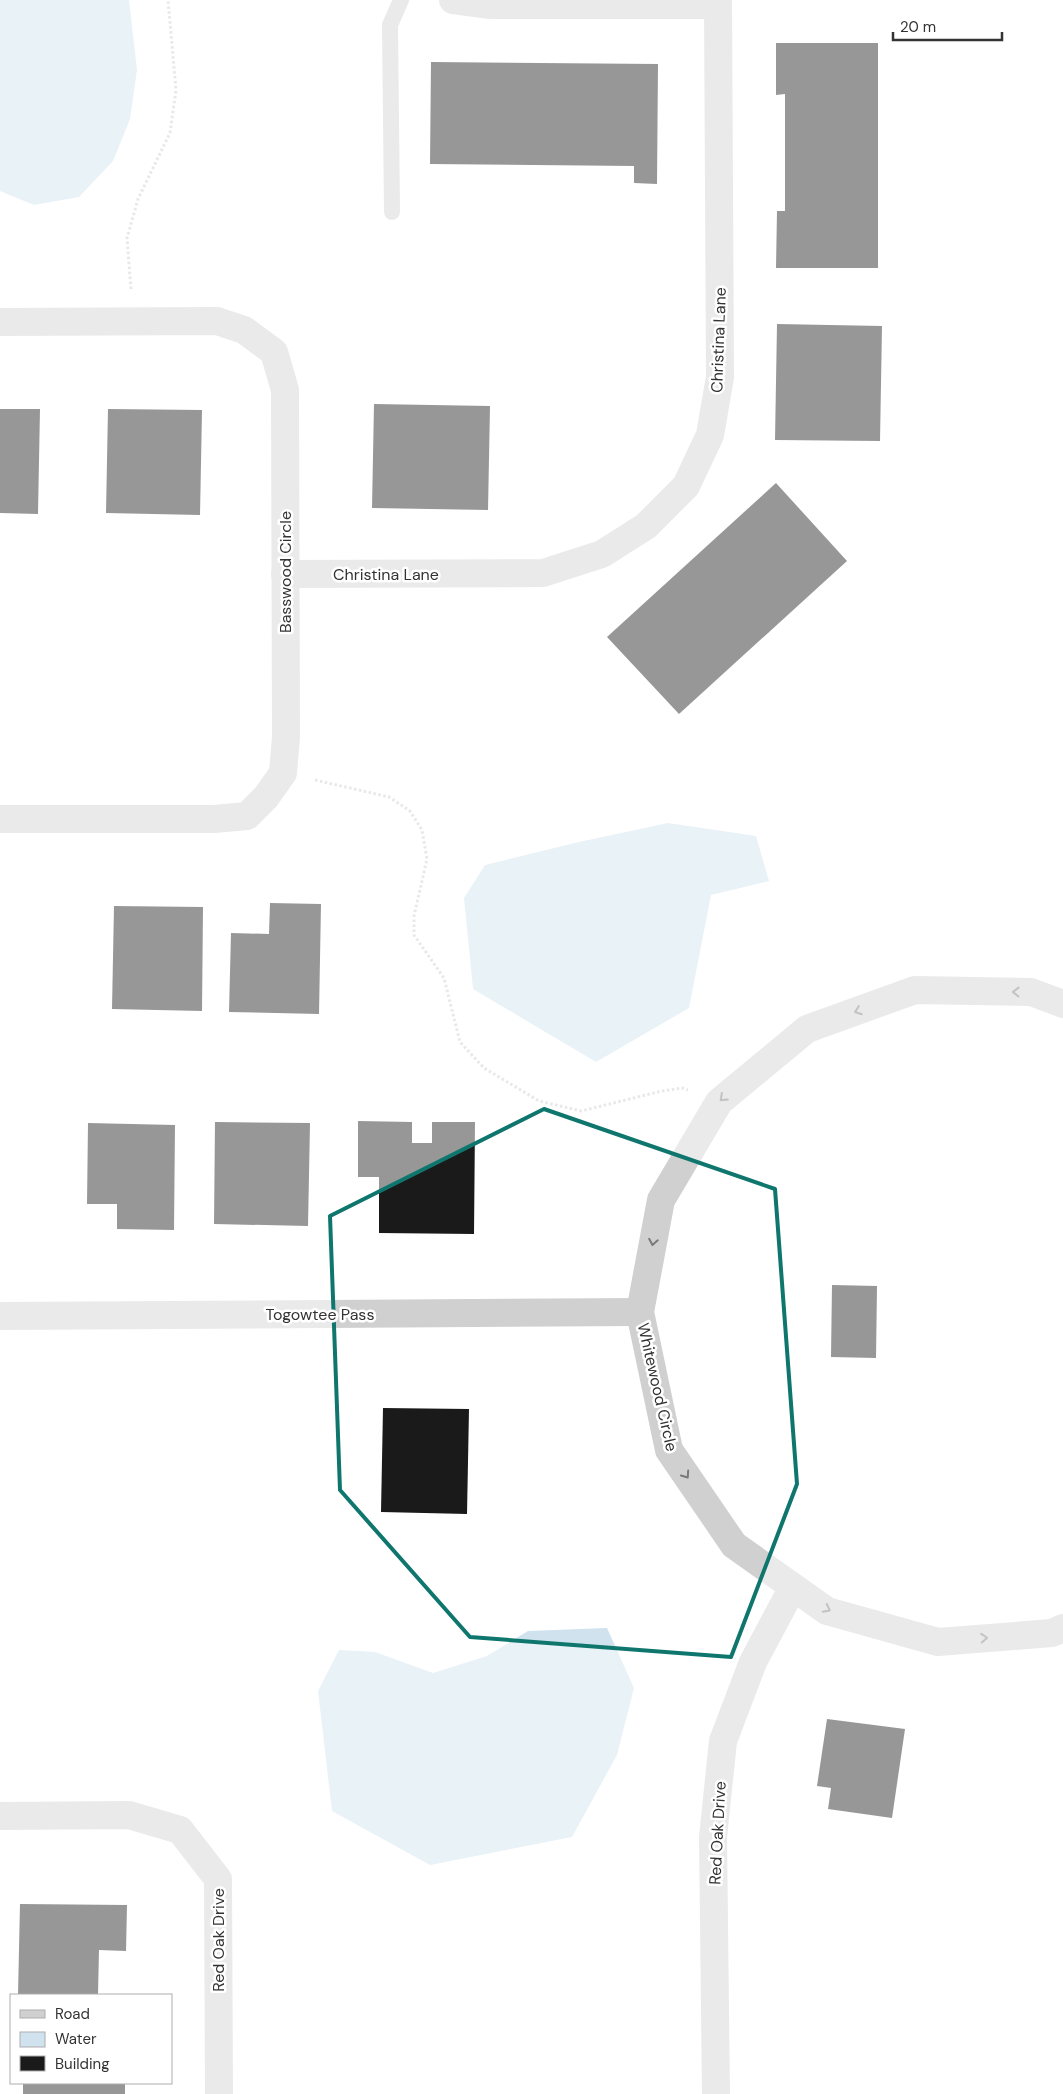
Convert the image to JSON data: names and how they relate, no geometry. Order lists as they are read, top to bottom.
{
  "streets": {
    "street": [
      "Christina Lane",
      "Basswood Circle",
      "Togowtee Pass",
      "Whitewood Circle",
      "Red Oak Drive"
    ]
  },
  "crossings": [
    ["Christina Lane", "Basswood Circle"],
    ["Togowtee Pass", "Whitewood Circle"],
    ["Whitewood Circle", "Red Oak Drive"]
  ],
  "legend": ["Road", "Water", "Building"],
  "scale_bar": "20 m"
}
